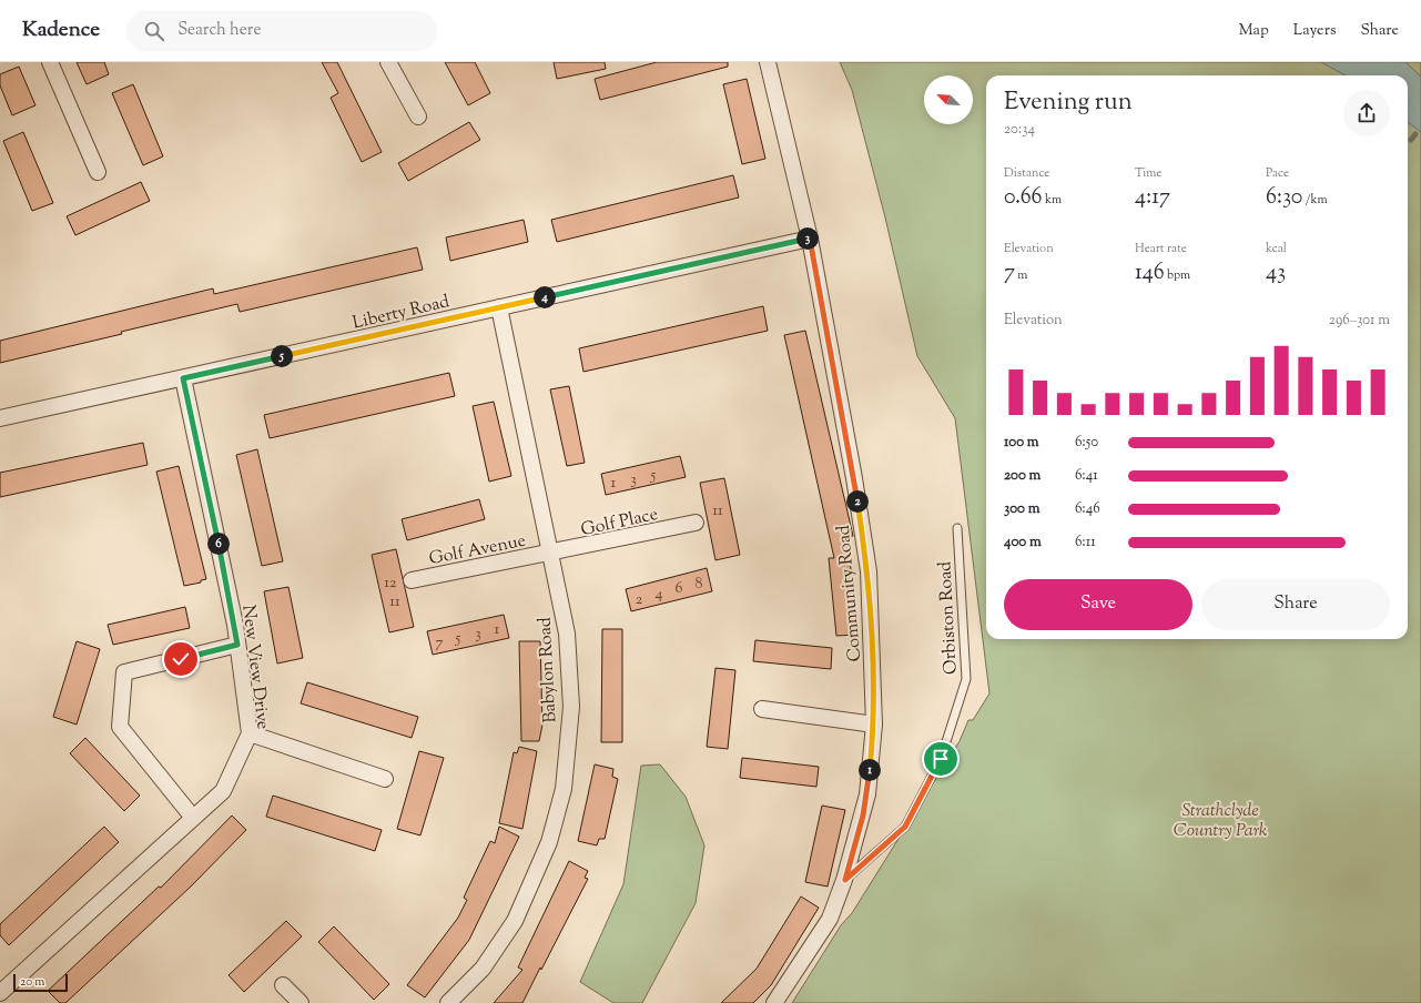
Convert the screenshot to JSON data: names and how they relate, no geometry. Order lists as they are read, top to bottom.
{
  "streets": {
    "street": [
      "Liberty Road",
      "Golf Place",
      "Golf Avenue",
      "Community Road",
      "New View Drive",
      "Babylon Road"
    ],
    "lane": ["Orbiston Road"]
  },
  "crossings": [
    ["Liberty Road", "Community Road"],
    ["Liberty Road", "New View Drive"],
    ["Liberty Road", "Babylon Road"],
    ["Golf Place", "Golf Avenue"],
    ["Golf Place", "Babylon Road"],
    ["Golf Avenue", "Babylon Road"],
    ["Community Road", "Orbiston Road"]
  ],
  "parks": ["Strathclyde Country Park"],
  "house_numbers": [
    "5",
    "3",
    "1",
    "11",
    "12",
    "8",
    "6",
    "4",
    "2",
    "11",
    "1",
    "3",
    "5",
    "7"
  ],
  "scale_bar": "20 m",
  "north": "top left",
  "page": {
    "header": "Kadence",
    "search": "Search here",
    "nav": ["Map", "Layers", "Share"],
    "heading": ["Evening run", "20:34"],
    "stats": [
      ["Distance", "0.66 km"],
      ["Time", "4:17"],
      ["Pace", "6:30 /km"],
      ["Elevation", "7 m"],
      ["Heart rate", "146 bpm"],
      ["kcal", "43"]
    ],
    "pins": [
      "3",
      "4",
      "5",
      "2",
      "6",
      "1"
    ],
    "chart": ["Elevation", "296–301 m"],
    "list": [
      {
        "name": "100 m",
        "note": "6:50"
      },
      {
        "name": "200 m",
        "note": "6:41"
      },
      {
        "name": "300 m",
        "note": "6:46"
      },
      {
        "name": "400 m",
        "note": "6:11"
      }
    ],
    "buttons": ["Save", "Share"],
    "scale": "20 m"
  }
}
